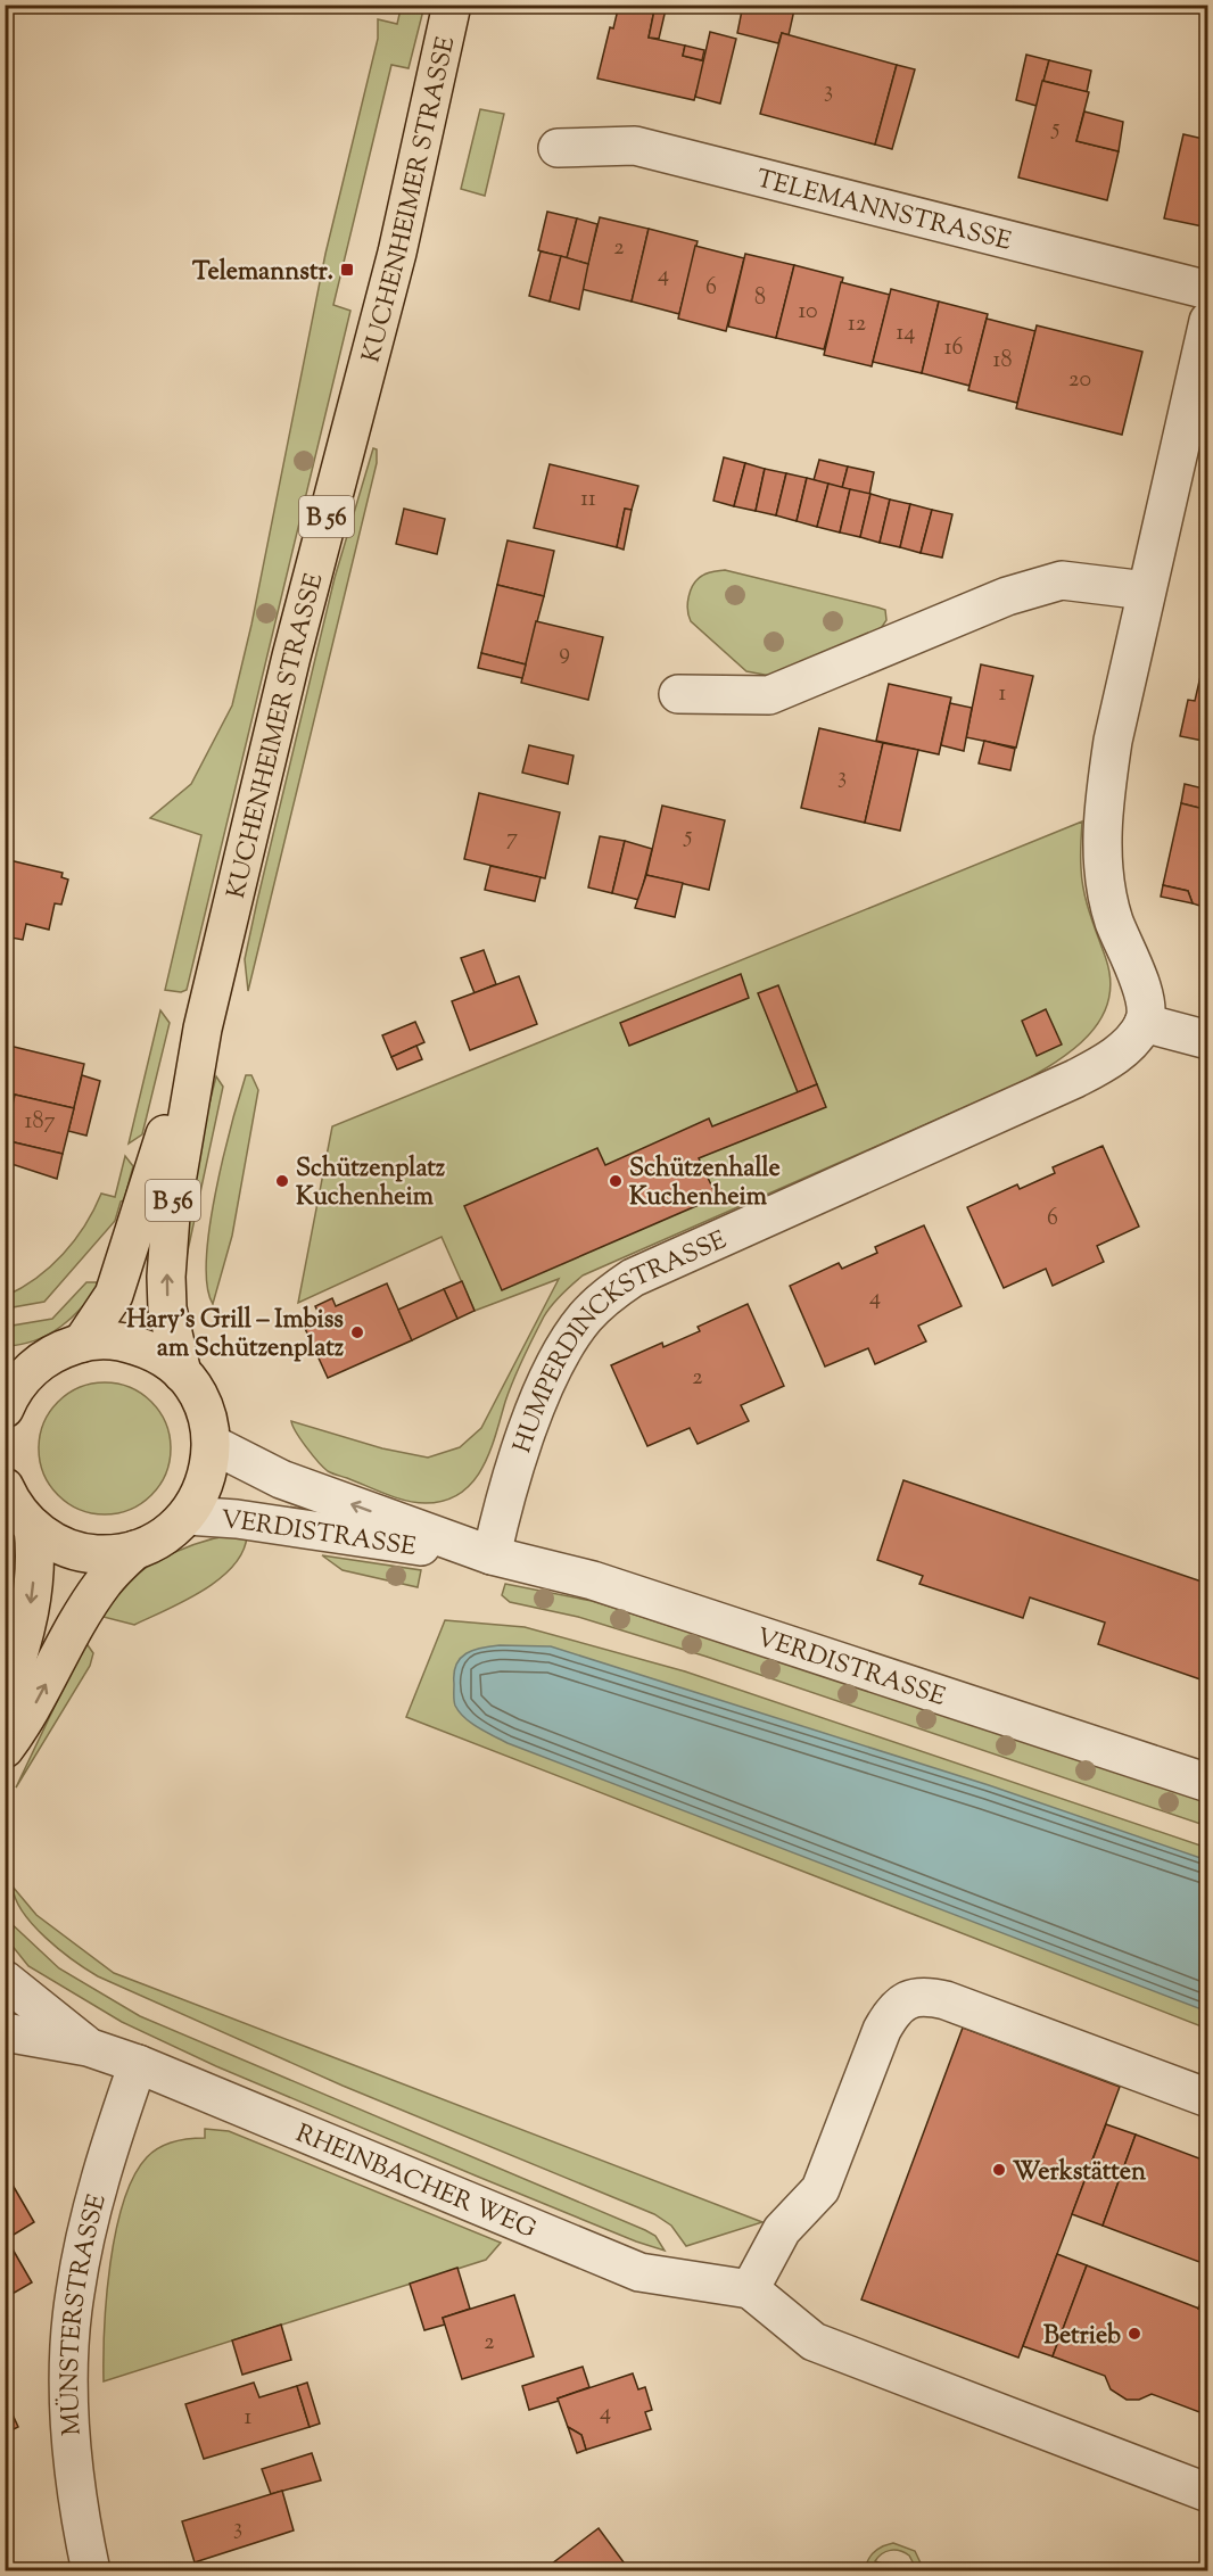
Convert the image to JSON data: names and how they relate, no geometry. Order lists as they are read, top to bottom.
{
  "streets": {
    "main road": ["KUCHENHEIMER STRASSE", "B 56"],
    "street": [
      "TELEMANNSTRASSE",
      "HUMPERDINCKSTRASSE",
      "VERDISTRASSE",
      "RHEINBACHER WEG",
      "MÜNSTERSTRASSE"
    ]
  },
  "crossings": [
    ["HUMPERDINCKSTRASSE", "VERDISTRASSE"],
    ["RHEINBACHER WEG", "MÜNSTERSTRASSE"]
  ],
  "places": {
    "transit": ["Telemannstr."],
    "other": [
      "Schützenplatz Kuchenheim",
      "Schützenhalle Kuchenheim",
      "Hary’s Grill – Imbiss am Schützenplatz",
      "Werkstätten",
      "Betrieb"
    ]
  },
  "house_numbers": [
    "3",
    "5",
    "2",
    "4",
    "6",
    "8",
    "10",
    "12",
    "14",
    "16",
    "18",
    "20",
    "11",
    "9",
    "1",
    "3",
    "5",
    "7",
    "187",
    "6",
    "4",
    "2",
    "2",
    "4",
    "1",
    "3"
  ]
}
